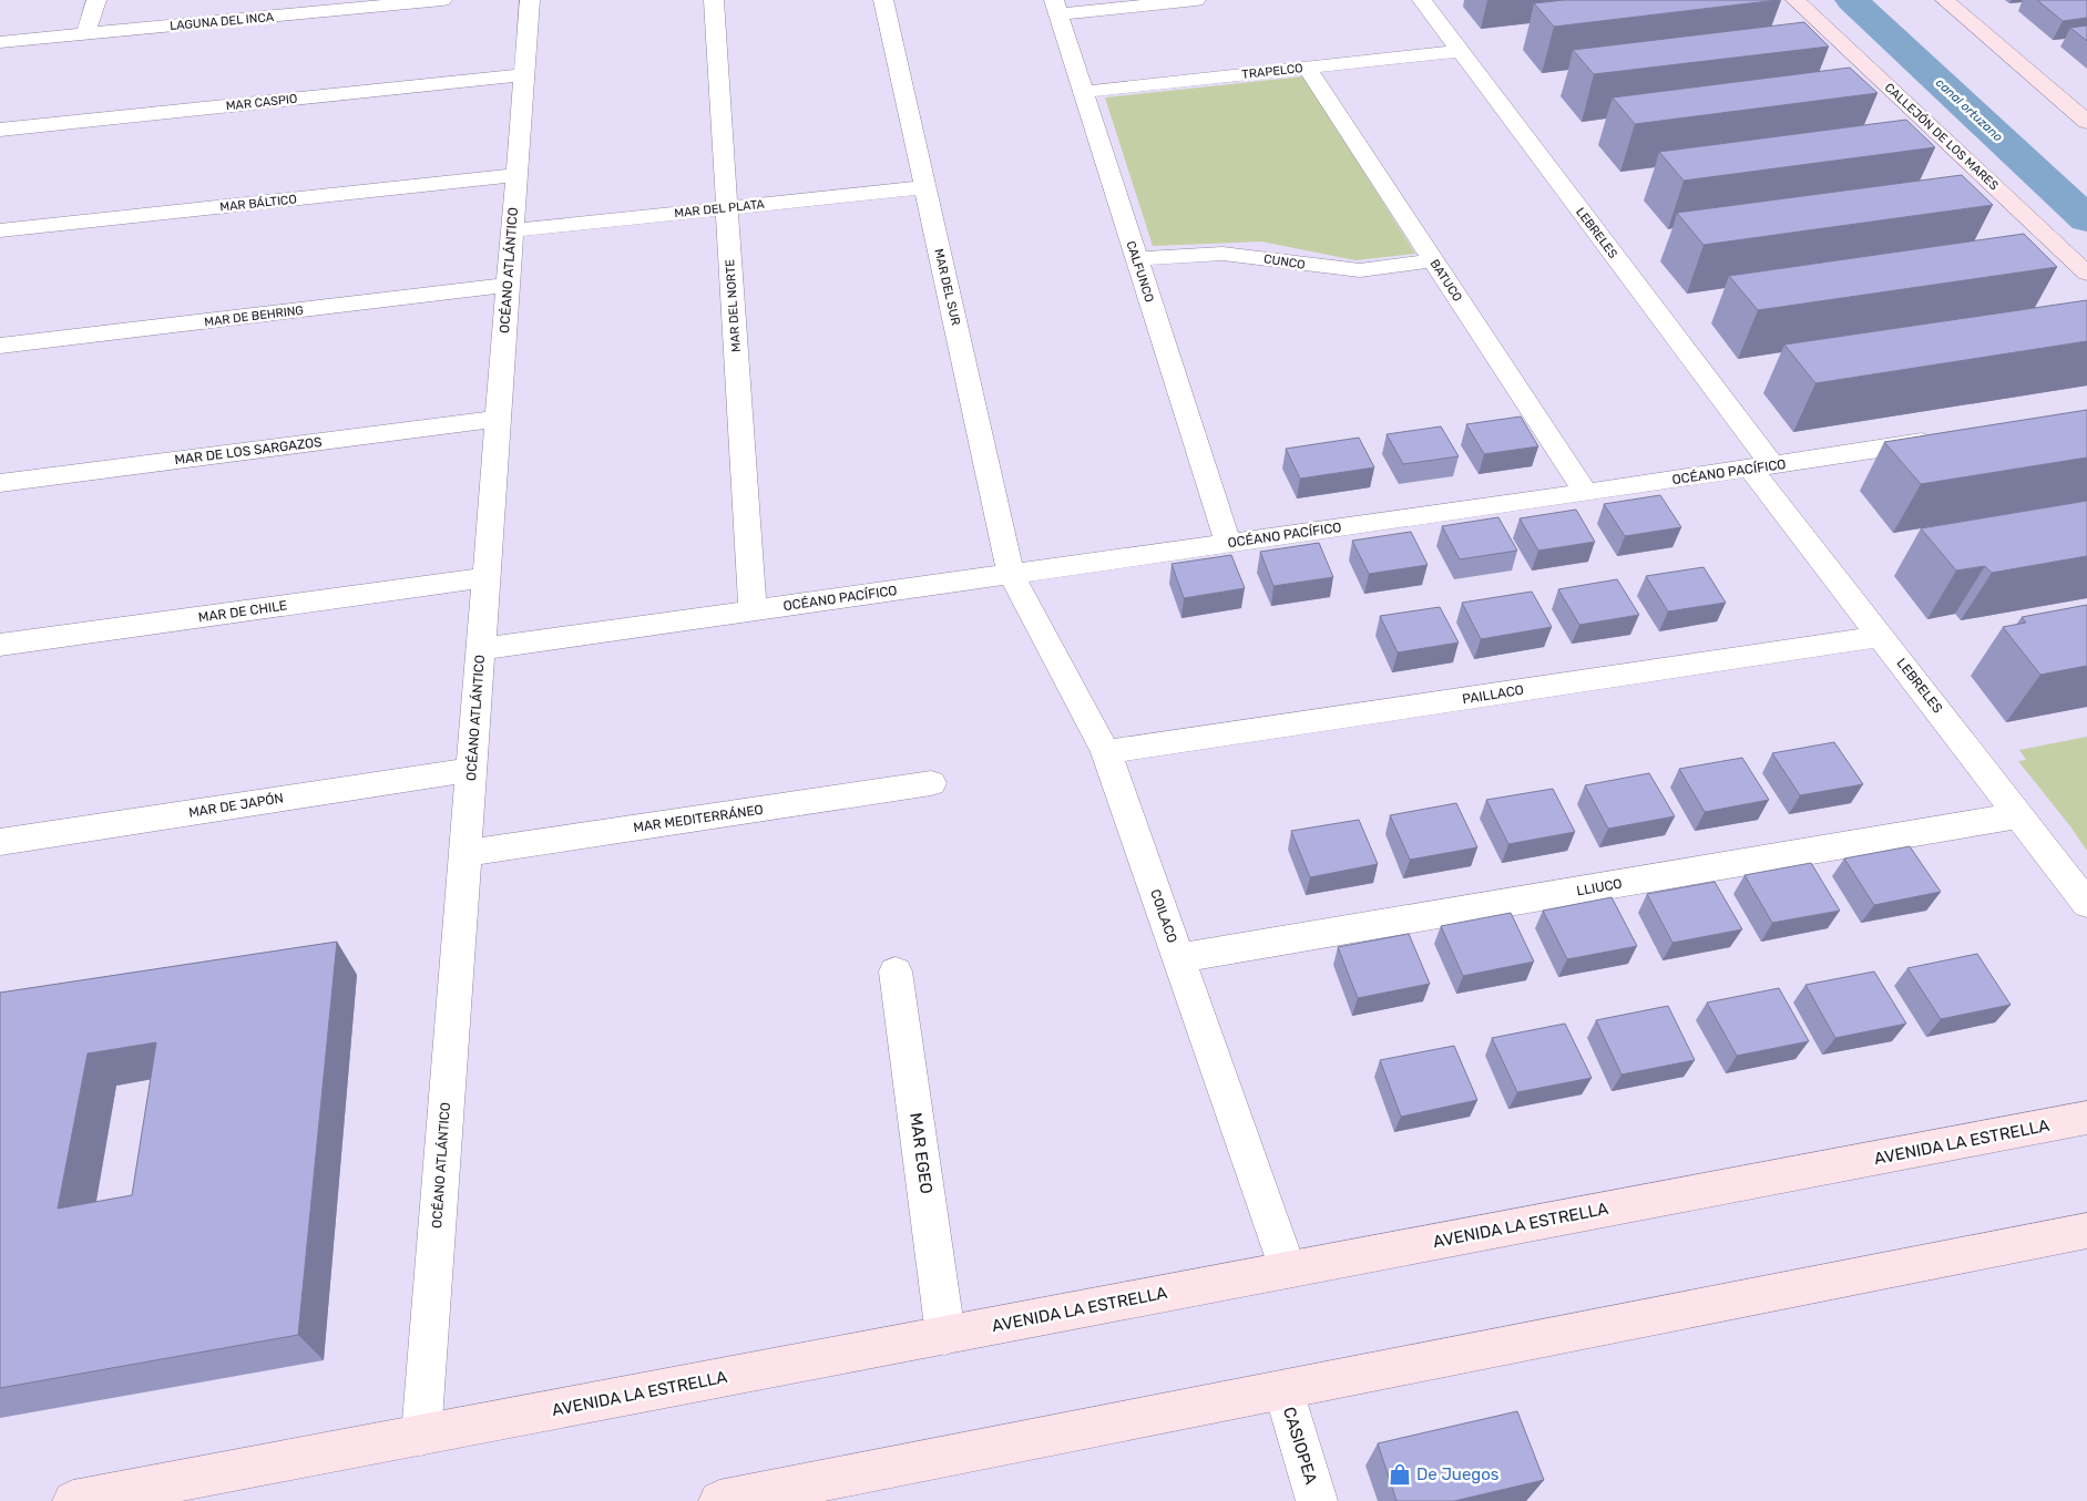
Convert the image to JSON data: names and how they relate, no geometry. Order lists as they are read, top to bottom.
{
  "streets": {
    "main road": ["CALLEJÓN DE LOS MARES", "AVENIDA LA ESTRELLA"],
    "street": [
      "LAGUNA DEL INCA",
      "TRAPELCO",
      "MAR CASPIO",
      "MAR BÁLTICO",
      "MAR DEL PLATA",
      "LEBRELES",
      "CUNCO",
      "OCÉANO ATLÁNTICO",
      "CALFUNCO",
      "BATUCO",
      "MAR DEL SUR",
      "MAR DEL NORTE",
      "MAR DE BEHRING",
      "MAR DE LOS SARGAZOS",
      "OCÉANO PACÍFICO",
      "MAR DE CHILE",
      "PAILLACO",
      "MAR DE JAPÓN",
      "MAR MEDITERRÁNEO",
      "LLIUCO",
      "COILACO",
      "MAR EGEO",
      "CASIOPEA"
    ]
  },
  "crossings": [
    ["TRAPELCO", "LEBRELES"],
    ["TRAPELCO", "CALFUNCO"],
    ["TRAPELCO", "BATUCO"],
    ["MAR CASPIO", "OCÉANO ATLÁNTICO"],
    ["MAR BÁLTICO", "OCÉANO ATLÁNTICO"],
    ["MAR DEL PLATA", "OCÉANO ATLÁNTICO"],
    ["MAR DEL PLATA", "MAR DEL SUR"],
    ["MAR DEL PLATA", "MAR DEL NORTE"],
    ["LEBRELES", "OCÉANO PACÍFICO"],
    ["LEBRELES", "PAILLACO"],
    ["LEBRELES", "LLIUCO"],
    ["CUNCO", "CALFUNCO"],
    ["CUNCO", "BATUCO"],
    ["OCÉANO ATLÁNTICO", "MAR DE BEHRING"],
    ["OCÉANO ATLÁNTICO", "MAR DE LOS SARGAZOS"],
    ["OCÉANO ATLÁNTICO", "OCÉANO PACÍFICO"],
    ["OCÉANO ATLÁNTICO", "MAR DE CHILE"],
    ["OCÉANO ATLÁNTICO", "MAR DE JAPÓN"],
    ["OCÉANO ATLÁNTICO", "MAR MEDITERRÁNEO"],
    ["OCÉANO ATLÁNTICO", "AVENIDA LA ESTRELLA"],
    ["CALFUNCO", "OCÉANO PACÍFICO"],
    ["BATUCO", "OCÉANO PACÍFICO"],
    ["MAR DEL SUR", "OCÉANO PACÍFICO"],
    ["MAR DEL SUR", "COILACO"],
    ["MAR DEL NORTE", "OCÉANO PACÍFICO"],
    ["OCÉANO PACÍFICO", "COILACO"],
    ["PAILLACO", "COILACO"],
    ["LLIUCO", "COILACO"],
    ["COILACO", "AVENIDA LA ESTRELLA"],
    ["AVENIDA LA ESTRELLA", "MAR EGEO"]
  ],
  "water": ["canal ortuzano"],
  "places": {
    "shop": ["De Juegos"]
  }
}
